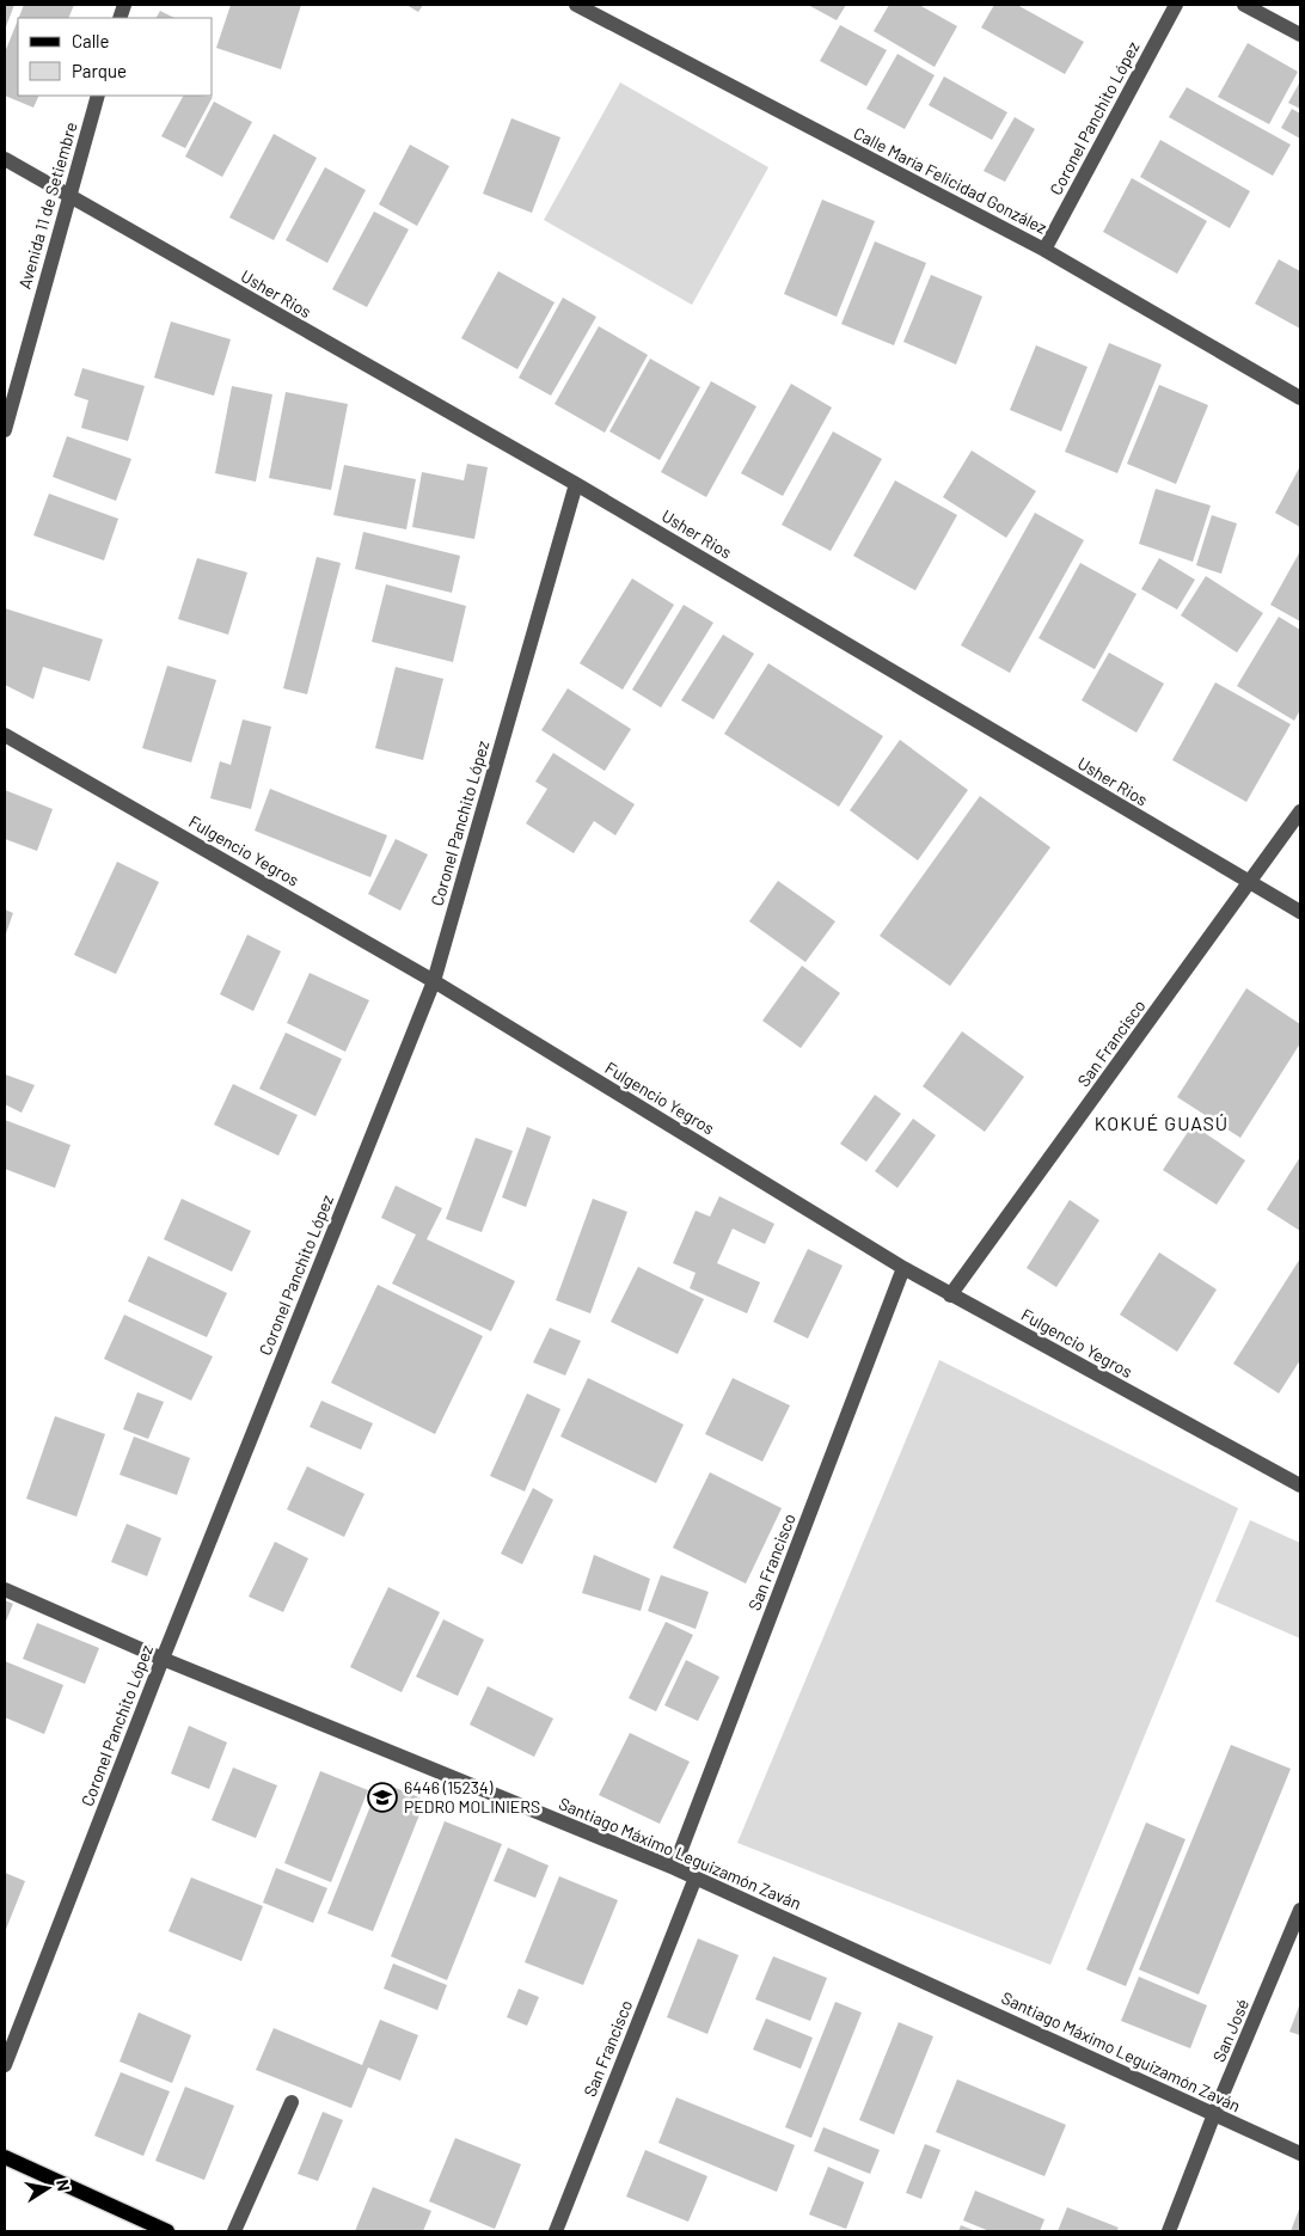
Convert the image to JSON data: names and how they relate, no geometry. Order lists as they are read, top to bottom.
{
  "streets": {
    "street": [
      "Coronel Panchito López",
      "Calle María Felicidad González",
      "Avenida 11 de Setiembre",
      "Usher Rios",
      "Fulgencio Yegros",
      "San Francisco",
      "Santiago Máximo Leguizamón Zaván",
      "San José"
    ]
  },
  "crossings": [
    ["Coronel Panchito López", "Calle María Felicidad González"],
    ["Coronel Panchito López", "Usher Rios"],
    ["Coronel Panchito López", "Fulgencio Yegros"],
    ["Coronel Panchito López", "Santiago Máximo Leguizamón Zaván"],
    ["Avenida 11 de Setiembre", "Usher Rios"],
    ["Usher Rios", "San Francisco"],
    ["Fulgencio Yegros", "San Francisco"],
    ["San Francisco", "Santiago Máximo Leguizamón Zaván"],
    ["Santiago Máximo Leguizamón Zaván", "San José"]
  ],
  "districts": ["KOKUÉ GUASÚ"],
  "places": {
    "school or university": ["6446 (15234) PEDRO MOLINIERS"]
  },
  "legend": ["Calle", "Parque"],
  "north": "right"
}
